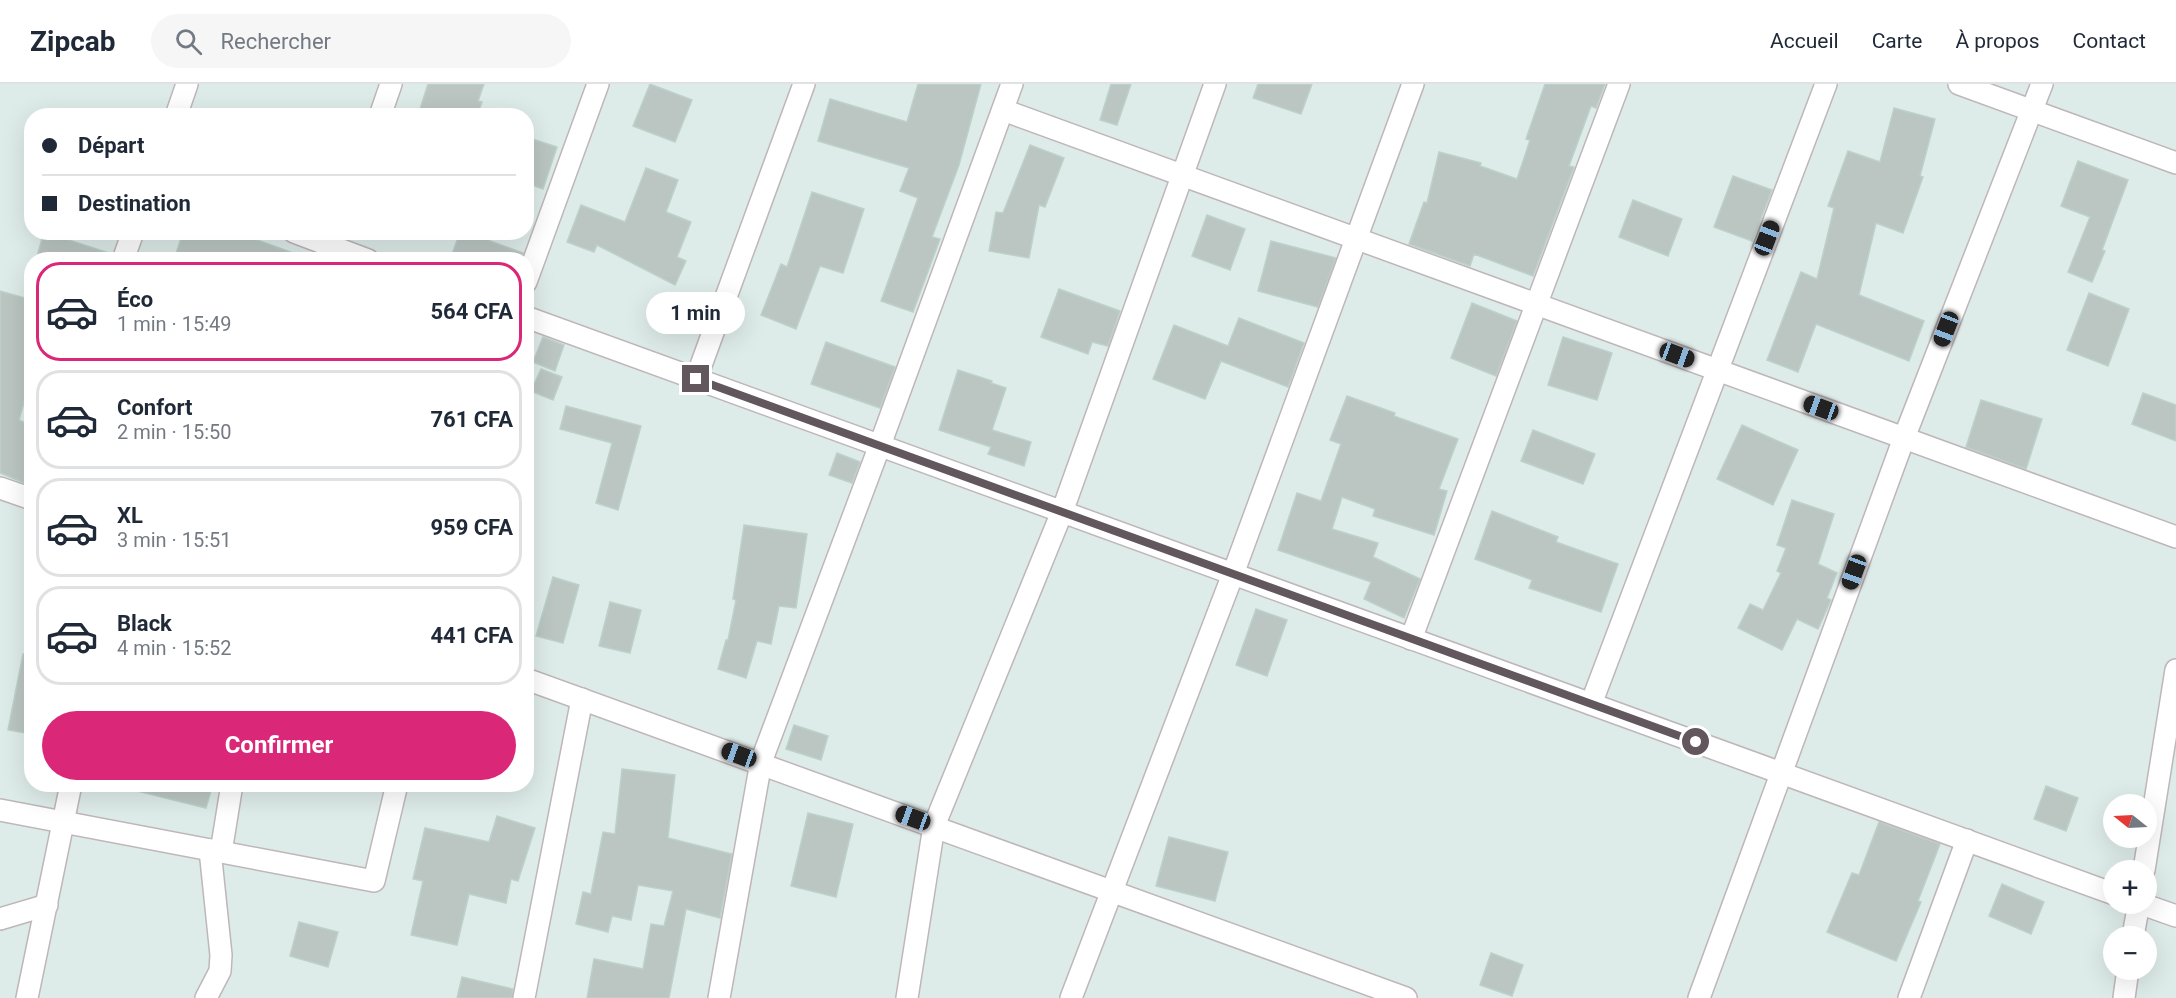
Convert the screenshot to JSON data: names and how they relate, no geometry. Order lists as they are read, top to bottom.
{
  "north": "left",
  "page": {
    "header": "Zipcab",
    "search": "Rechercher",
    "nav": [
      "Accueil",
      "Carte",
      "À propos",
      "Contact"
    ],
    "banner": ["Départ", "Destination"],
    "list": [
      {
        "name": "Éco",
        "note": "1 min · 15:49",
        "value": "564 CFA"
      },
      {
        "name": "Confort",
        "note": "2 min · 15:50",
        "value": "761 CFA"
      },
      {
        "name": "XL",
        "note": "3 min · 15:51",
        "value": "959 CFA"
      },
      {
        "name": "Black",
        "note": "4 min · 15:52",
        "value": "441 CFA"
      }
    ],
    "bubble": "1 min",
    "buttons": "Confirmer",
    "map_buttons": ["+", "−"]
  }
}
